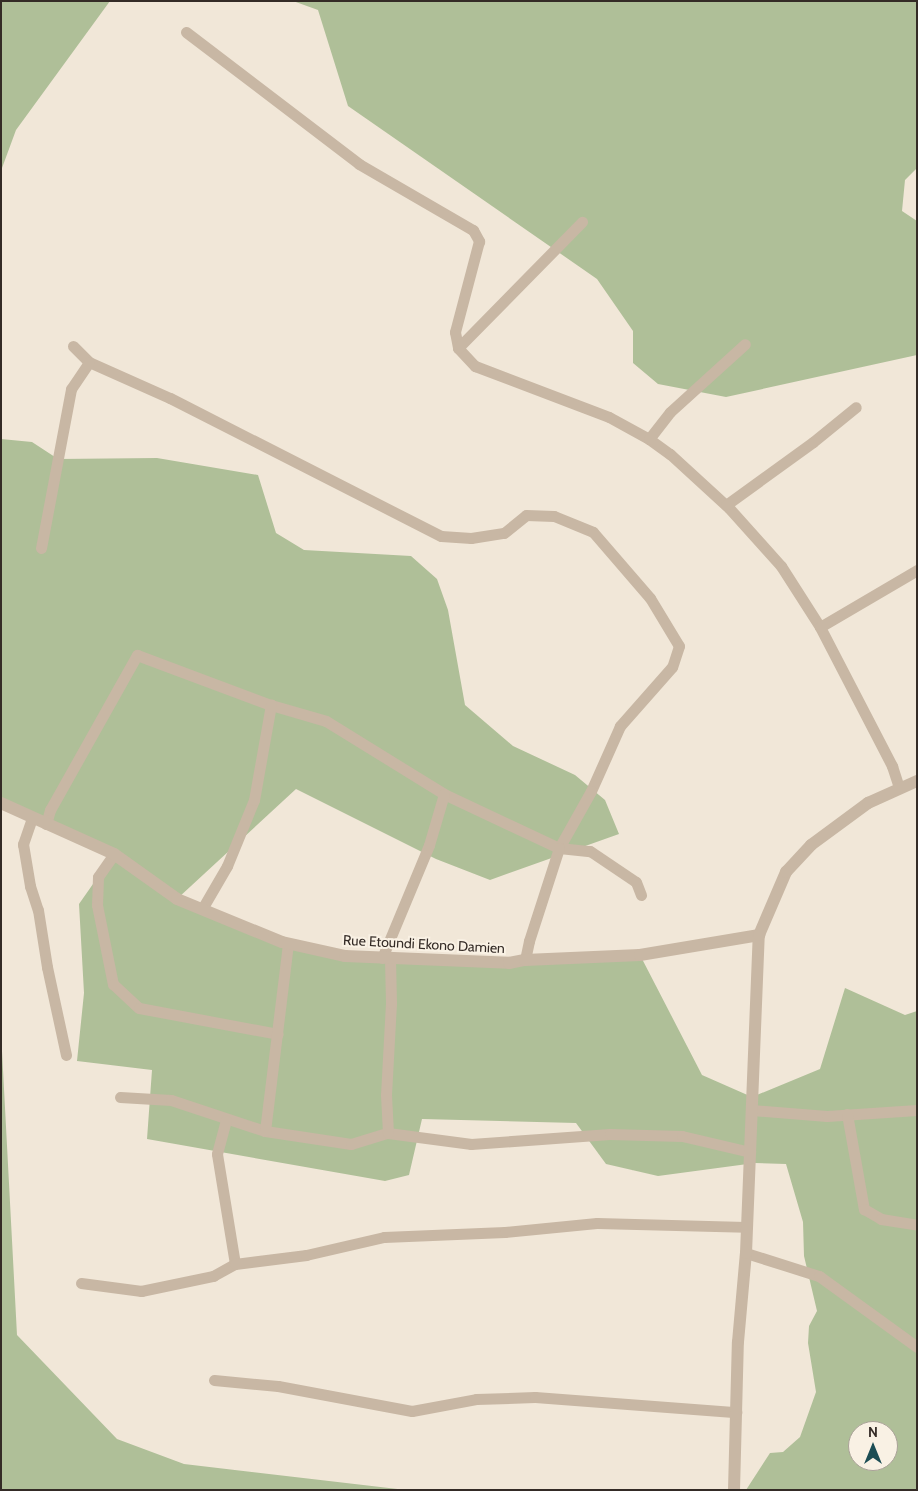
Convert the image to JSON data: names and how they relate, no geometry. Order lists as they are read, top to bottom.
{
  "streets": {
    "street": ["Rue Etoundi Ekono Damien"]
  },
  "north": "top"
}
